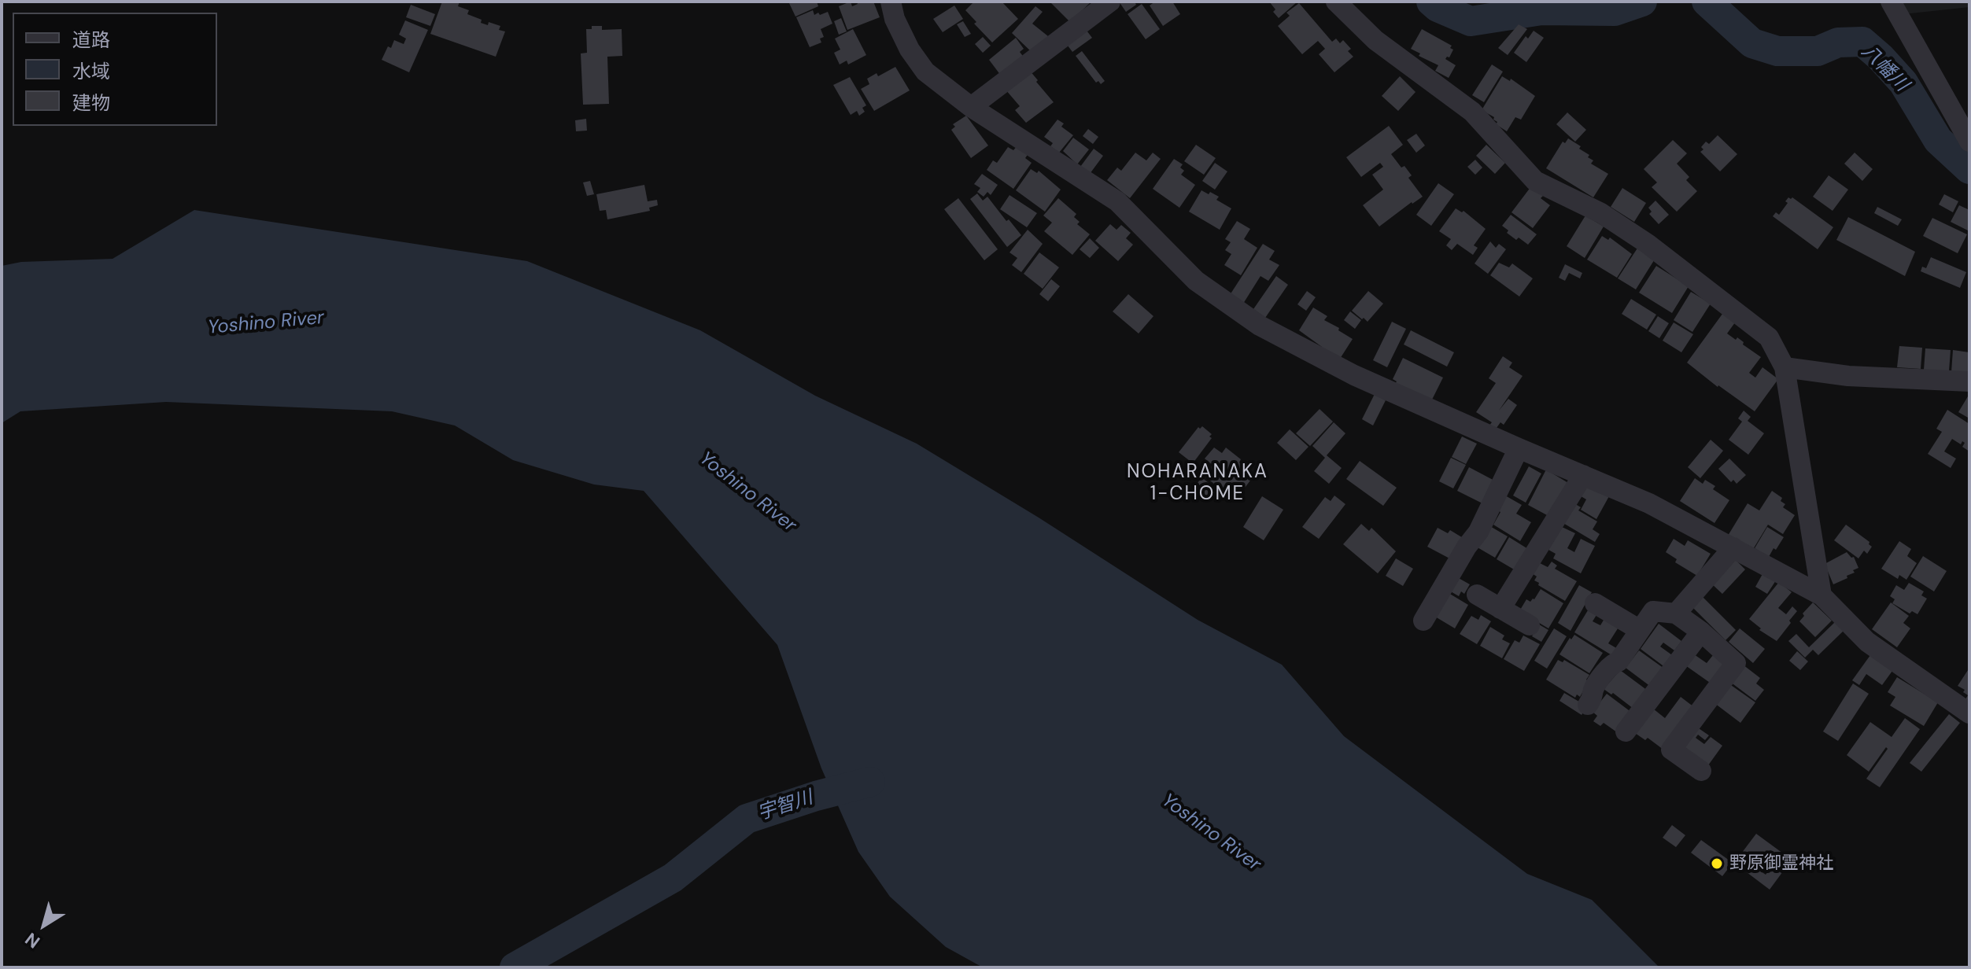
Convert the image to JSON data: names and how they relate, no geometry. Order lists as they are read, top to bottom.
{
  "districts": ["NOHARANAKA 1-CHOME"],
  "water": ["八幡川", "Yoshino River", "宇智川"],
  "places": ["野原御霊神社"],
  "legend": ["道路", "水域", "建物"],
  "north": "bottom left"
}
